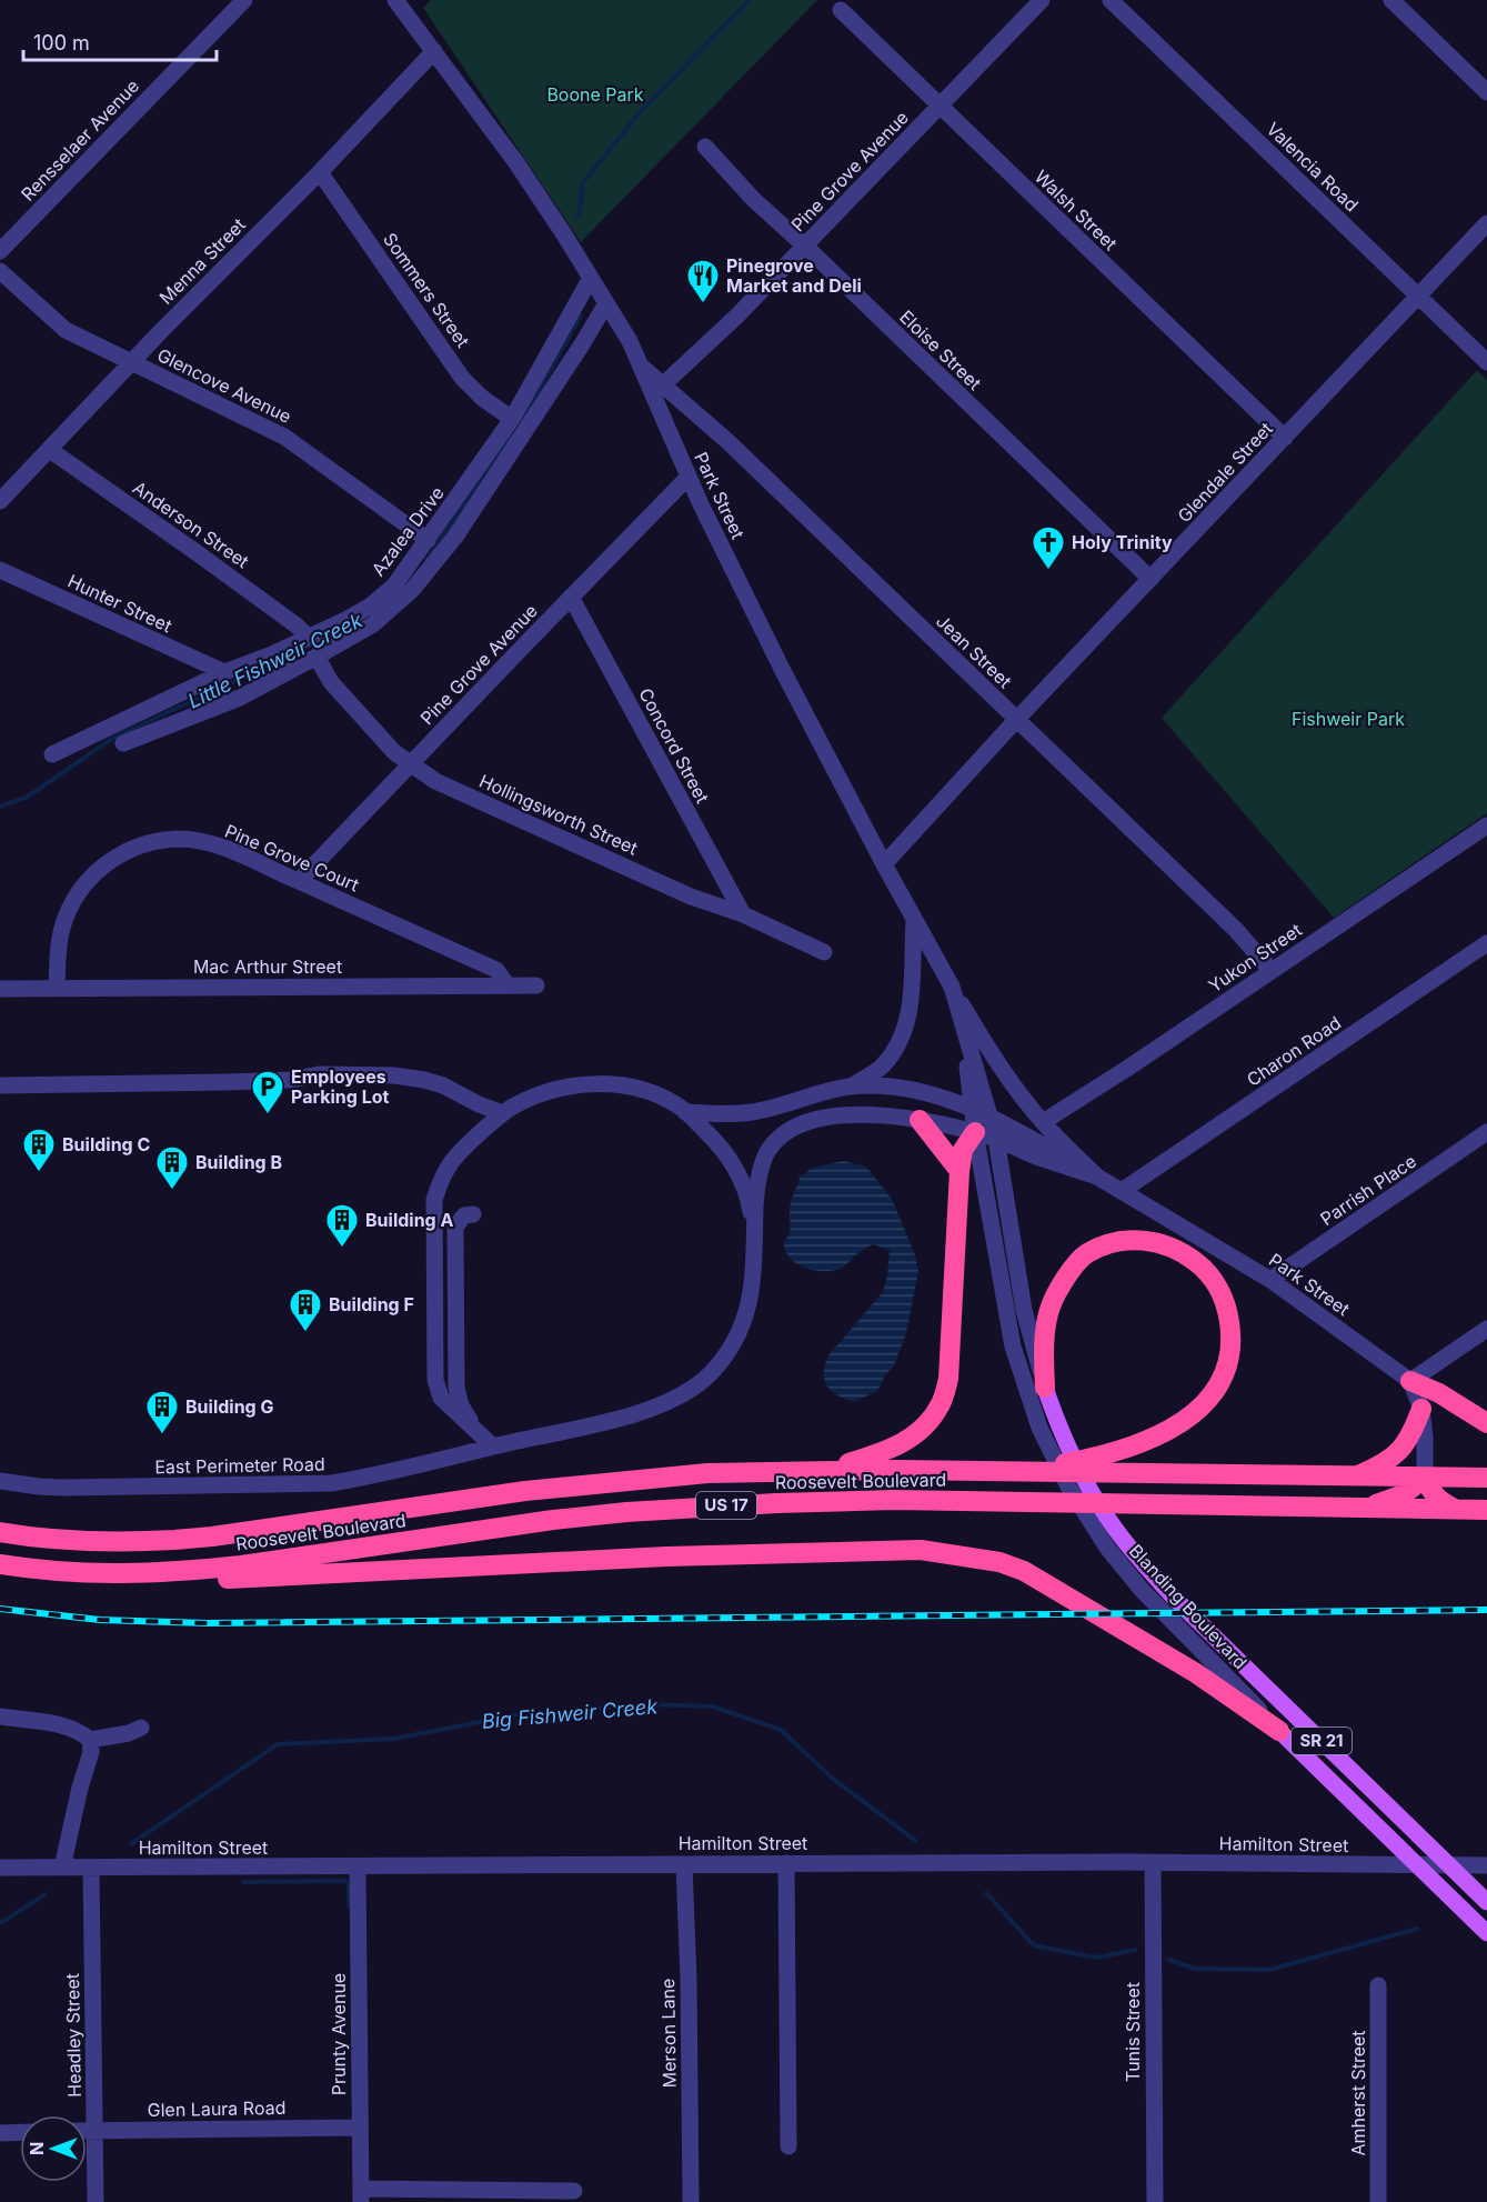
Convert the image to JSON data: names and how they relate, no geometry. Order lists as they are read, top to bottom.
{
  "streets": {
    "highway": ["Roosevelt Boulevard", "US 17"],
    "main road": ["Blanding Boulevard", "SR 21"],
    "street": [
      "Rensselaer Avenue",
      "Valencia Road",
      "Pine Grove Avenue",
      "Walsh Street",
      "Menna Street",
      "Sommers Street",
      "Eloise Street",
      "Glencove Avenue",
      "Glendale Street",
      "Park Street",
      "Anderson Street",
      "Azalea Drive",
      "Hunter Street",
      "Jean Street",
      "Concord Street",
      "Hollingsworth Street",
      "Pine Grove Court",
      "Yukon Street",
      "Mac Arthur Street",
      "Charon Road",
      "Parrish Place",
      "East Perimeter Road",
      "Hamilton Street",
      "Tunis Street",
      "Merson Lane",
      "Prunty Avenue",
      "Headley Street",
      "Amherst Street",
      "Glen Laura Road"
    ]
  },
  "crossings": [
    ["Valencia Road", "Glendale Street"],
    ["Pine Grove Avenue", "Walsh Street"],
    ["Pine Grove Avenue", "Eloise Street"],
    ["Pine Grove Avenue", "Park Street"],
    ["Pine Grove Avenue", "Jean Street"],
    ["Pine Grove Avenue", "Concord Street"],
    ["Pine Grove Avenue", "Hollingsworth Street"],
    ["Pine Grove Avenue", "Pine Grove Court"],
    ["Walsh Street", "Glendale Street"],
    ["Menna Street", "Sommers Street"],
    ["Menna Street", "Glencove Avenue"],
    ["Menna Street", "Park Street"],
    ["Menna Street", "Anderson Street"],
    ["Sommers Street", "Azalea Drive"],
    ["Eloise Street", "Glendale Street"],
    ["Glencove Avenue", "Azalea Drive"],
    ["Glendale Street", "Park Street"],
    ["Glendale Street", "Jean Street"],
    ["Park Street", "Azalea Drive"],
    ["Park Street", "Jean Street"],
    ["Park Street", "Charon Road"],
    ["Park Street", "Parrish Place"],
    ["Park Street", "East Perimeter Road"],
    ["Park Street", "Blanding Boulevard"],
    ["Anderson Street", "Azalea Drive"],
    ["Azalea Drive", "Hunter Street"],
    ["Azalea Drive", "Hollingsworth Street"],
    ["Jean Street", "Yukon Street"],
    ["Concord Street", "Hollingsworth Street"],
    ["Pine Grove Court", "Mac Arthur Street"],
    ["Hamilton Street", "Tunis Street"],
    ["Hamilton Street", "Merson Lane"],
    ["Hamilton Street", "Prunty Avenue"],
    ["Hamilton Street", "Headley Street"],
    ["Prunty Avenue", "Glen Laura Road"],
    ["Headley Street", "Glen Laura Road"]
  ],
  "water": ["Little Fishweir Creek", "Big Fishweir Creek"],
  "parks": ["Boone Park", "Fishweir Park"],
  "places": {
    "restaurant": ["Pinegrove Market and Deli"],
    "church": ["Holy Trinity"],
    "parking": ["Employees Parking Lot"],
    "building": [
      "Building C",
      "Building B",
      "Building A",
      "Building F",
      "Building G"
    ]
  },
  "scale_bar": "100 m",
  "north": "left"
}
